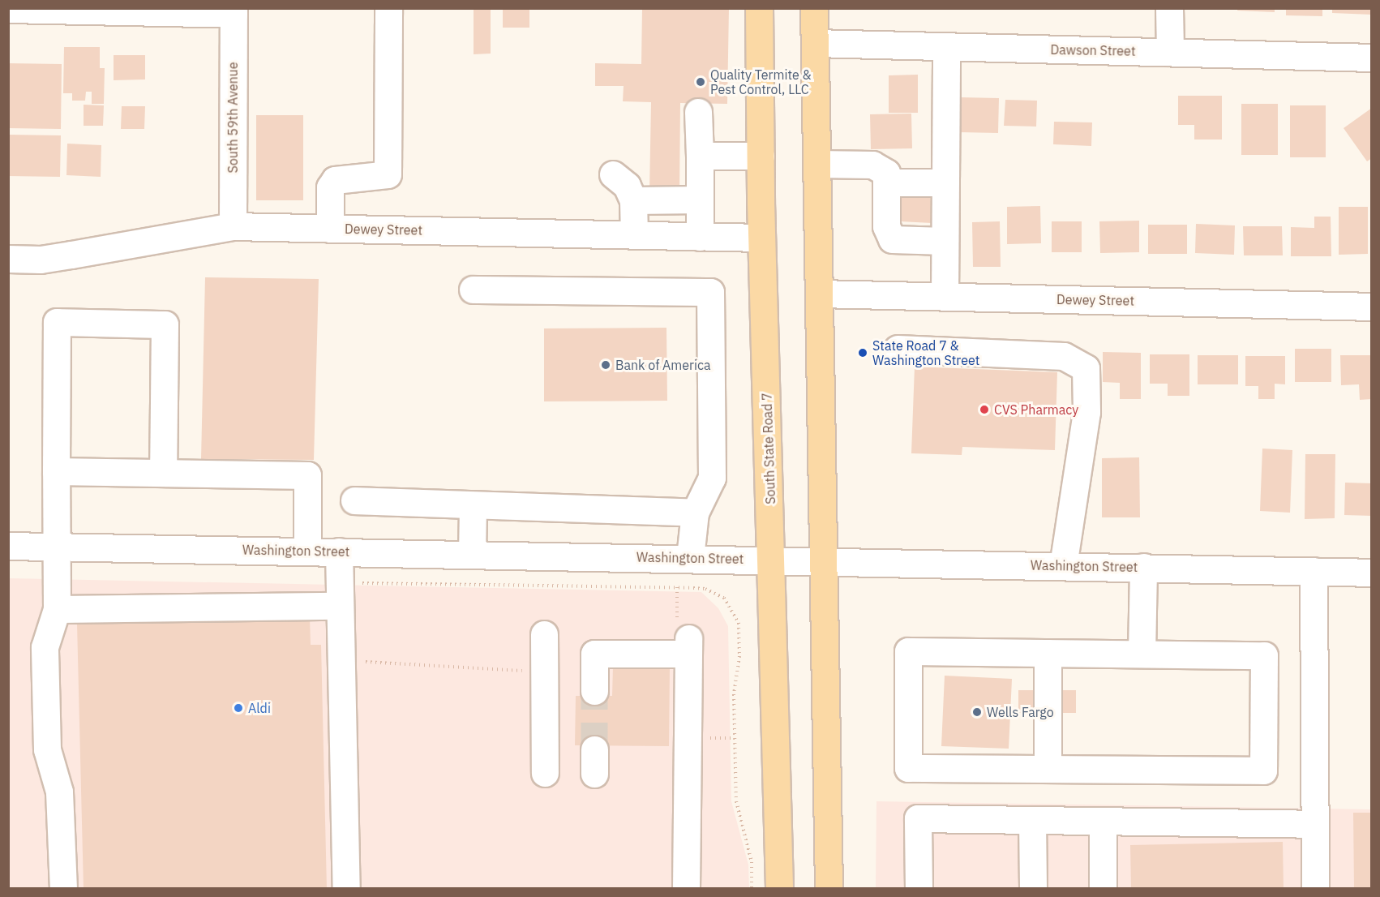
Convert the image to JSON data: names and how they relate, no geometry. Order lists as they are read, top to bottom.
{
  "streets": {
    "main road": ["South State Road 7"],
    "street": [
      "Dawson Street",
      "South 59th Avenue",
      "Dewey Street",
      "Washington Street"
    ]
  },
  "crossings": [
    ["South 59th Avenue", "Dewey Street"],
    ["Dewey Street", "South State Road 7"],
    ["South State Road 7", "Washington Street"]
  ],
  "places": [
    "Quality Termite & Pest Control, LLC",
    "State Road 7 & Washington Street",
    "Bank of America",
    "CVS Pharmacy",
    "Aldi",
    "Wells Fargo"
  ]
}
